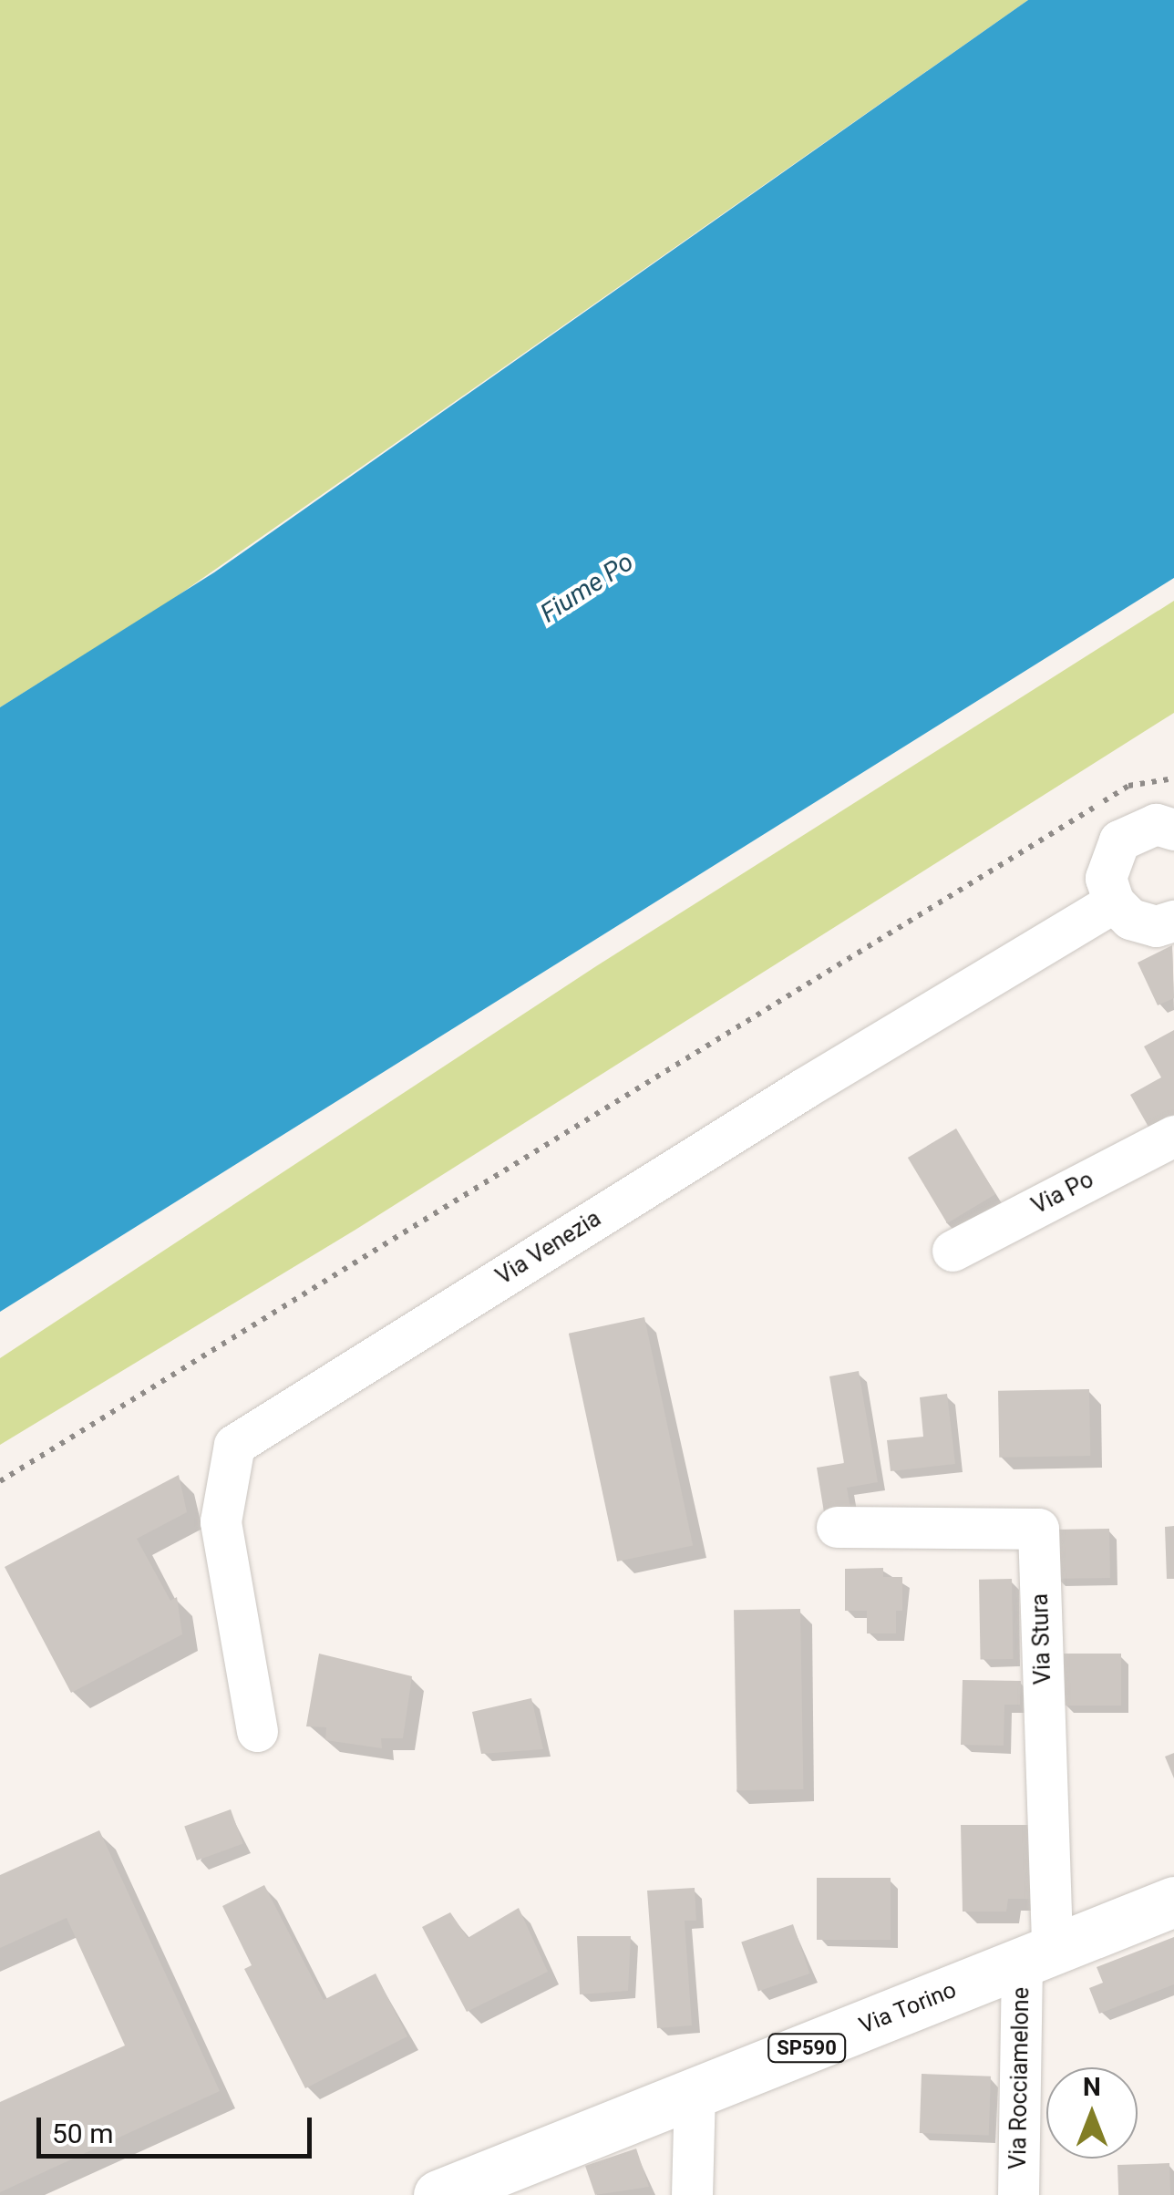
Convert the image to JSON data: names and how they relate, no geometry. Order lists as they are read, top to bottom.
{
  "streets": {
    "main road": ["Via Torino", "SP590"],
    "street": [
      "Via Po",
      "Via Venezia",
      "Via Stura",
      "Via Rocciamelone"
    ]
  },
  "crossings": [
    ["Via Stura", "Via Torino"],
    ["Via Stura", "Via Rocciamelone"],
    ["Via Torino", "Via Rocciamelone"]
  ],
  "water": ["Fiume Po"],
  "scale_bar": "50 m",
  "north": "top"
}
